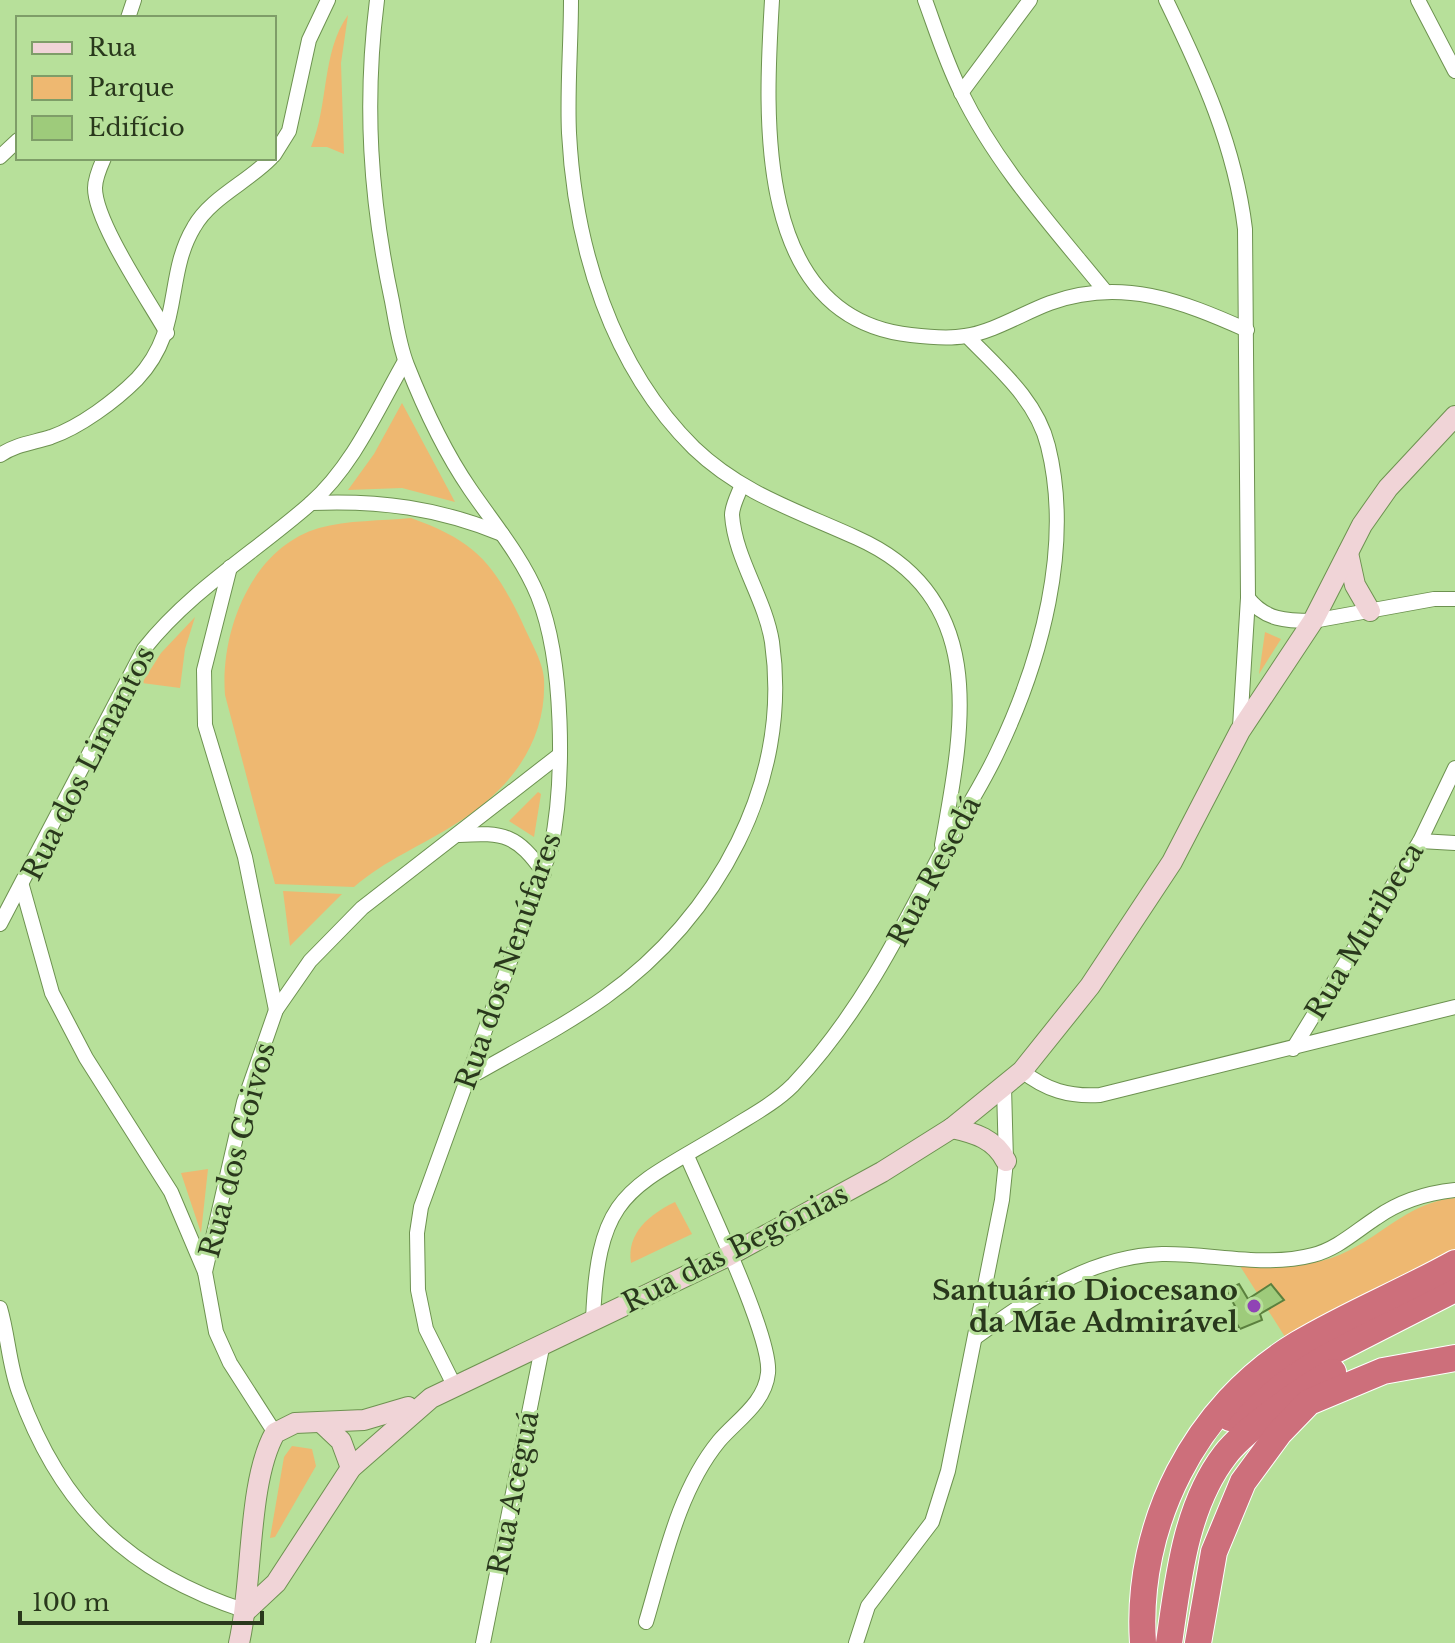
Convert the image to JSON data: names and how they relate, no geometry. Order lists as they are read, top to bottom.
{
  "streets": {
    "main road": ["Rua das Begônias"],
    "street": [
      "Rua dos Limantos",
      "Rua Resedá",
      "Rua Muribeca",
      "Rua dos Nenúfares",
      "Rua dos Goivos",
      "Rua Aceguá"
    ]
  },
  "crossings": [
    ["Rua dos Limantos", "Rua dos Nenúfares"],
    ["Rua dos Limantos", "Rua dos Goivos"],
    ["Rua Resedá", "Rua das Begônias"],
    ["Rua dos Nenúfares", "Rua dos Goivos"],
    ["Rua dos Nenúfares", "Rua das Begônias"],
    ["Rua dos Goivos", "Rua das Begônias"],
    ["Rua das Begônias", "Rua Aceguá"]
  ],
  "places": ["Santuário Diocesano da Mãe Admirável"],
  "legend": ["Rua", "Parque", "Edifício"],
  "scale_bar": "100 m"
}
